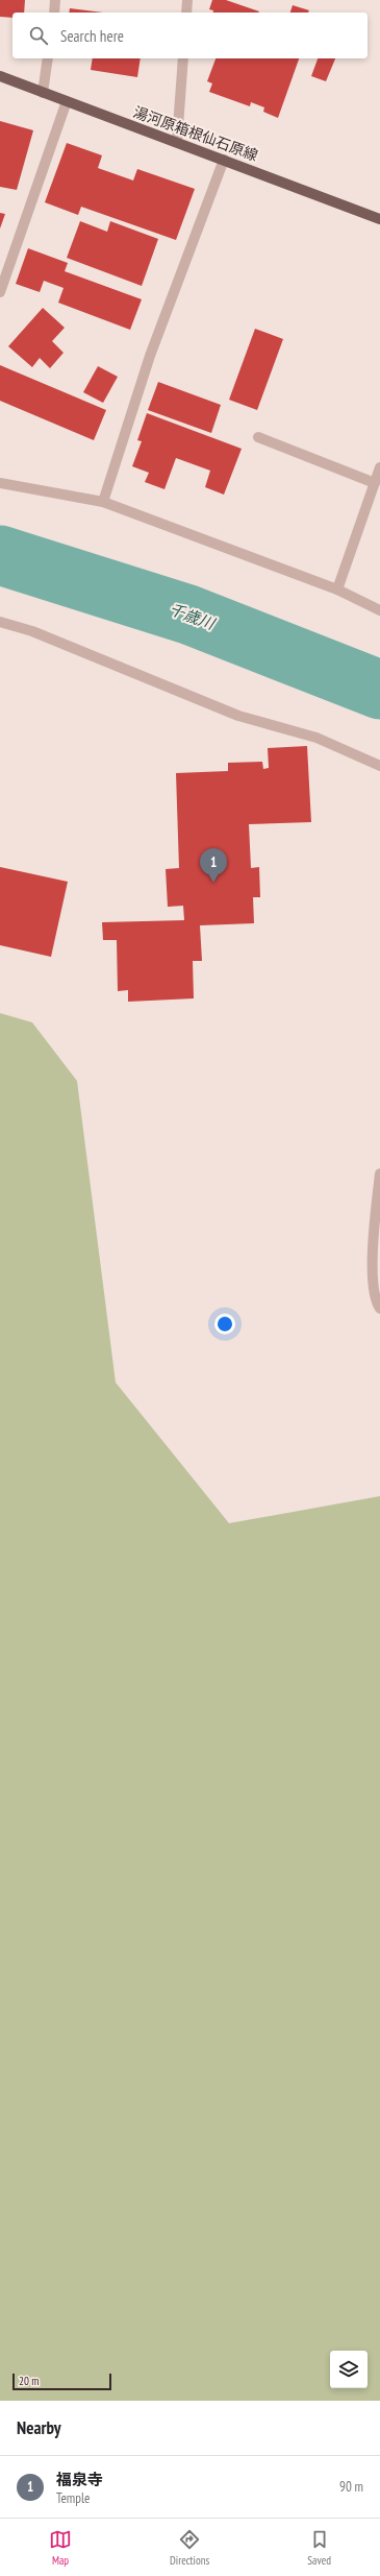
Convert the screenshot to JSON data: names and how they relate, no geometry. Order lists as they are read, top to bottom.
{
  "streets": {
    "main road": ["湯河原箱根仙石原線"]
  },
  "water": ["千歳川"],
  "scale_bar": "20 m",
  "page": {
    "search": "Search here",
    "pins": "1",
    "scale": "20 m",
    "heading": "Nearby",
    "list": [
      {
        "mark": "1",
        "name": "福泉寺",
        "note": "Temple",
        "value": "90 m"
      }
    ],
    "nav": ["Map", "Directions", "Saved"]
  }
}
